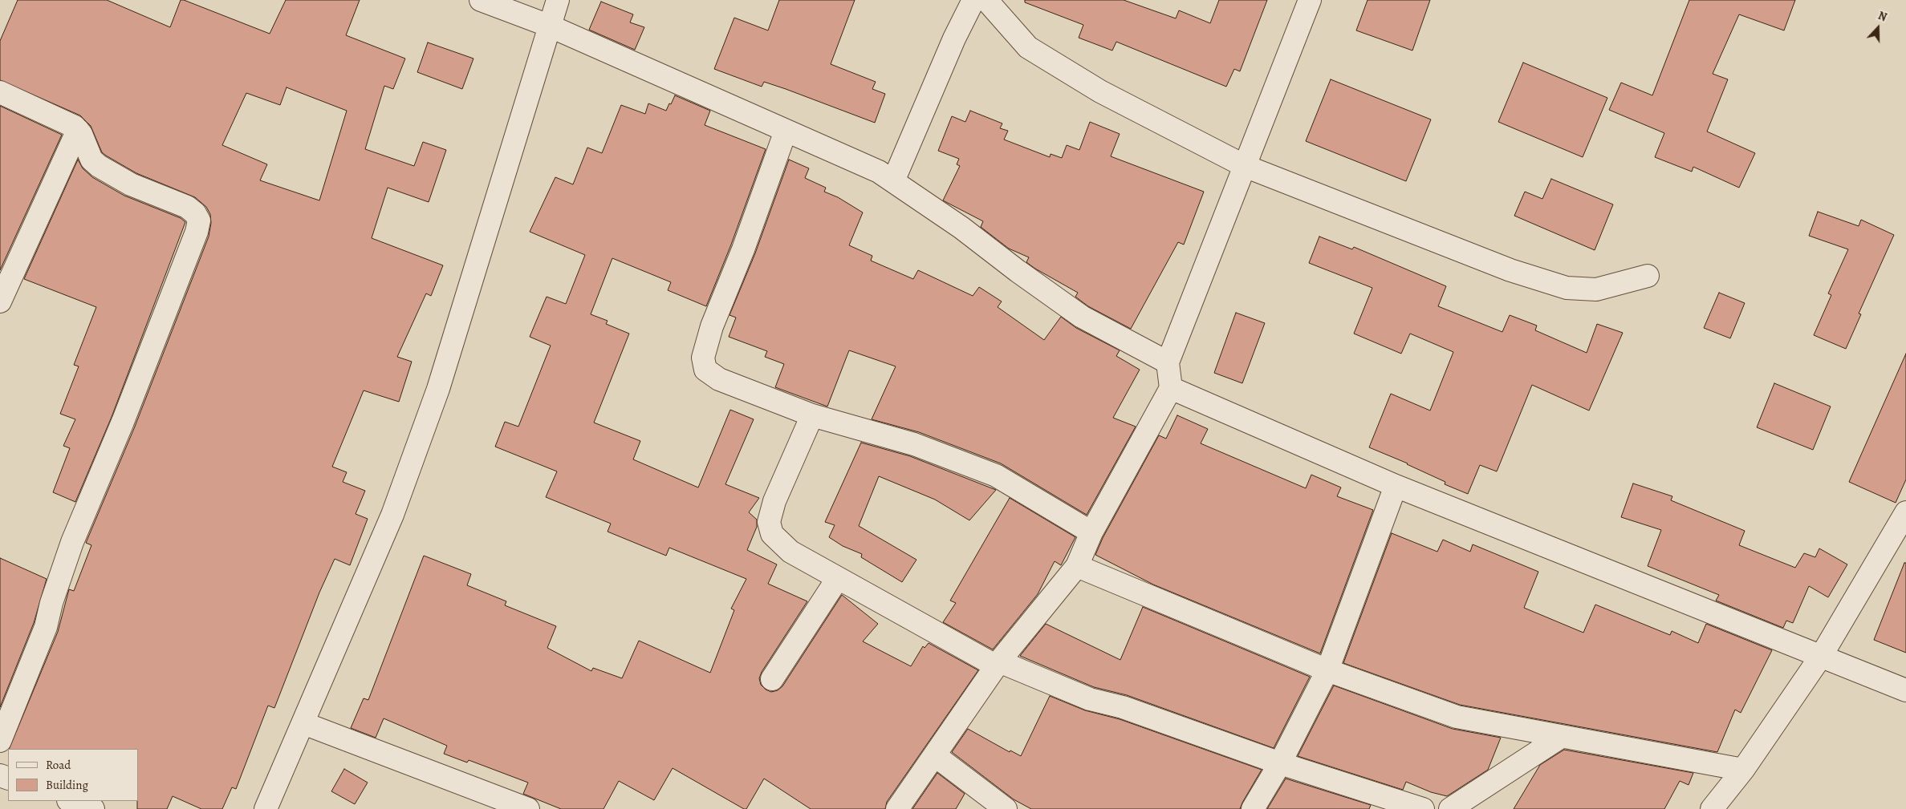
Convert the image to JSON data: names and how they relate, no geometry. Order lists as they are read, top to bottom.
{
  "legend": ["Road", "Building"],
  "north": "top"
}
